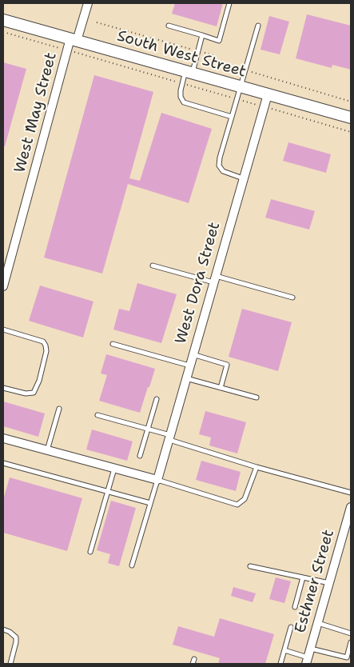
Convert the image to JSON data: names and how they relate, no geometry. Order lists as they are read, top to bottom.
{
  "streets": {
    "main road": ["South West Street"],
    "street": ["West May Street", "West Dora Street", "Esthner Street"]
  },
  "crossings": [
    ["South West Street", "West May Street"],
    ["South West Street", "West Dora Street"]
  ]
}
